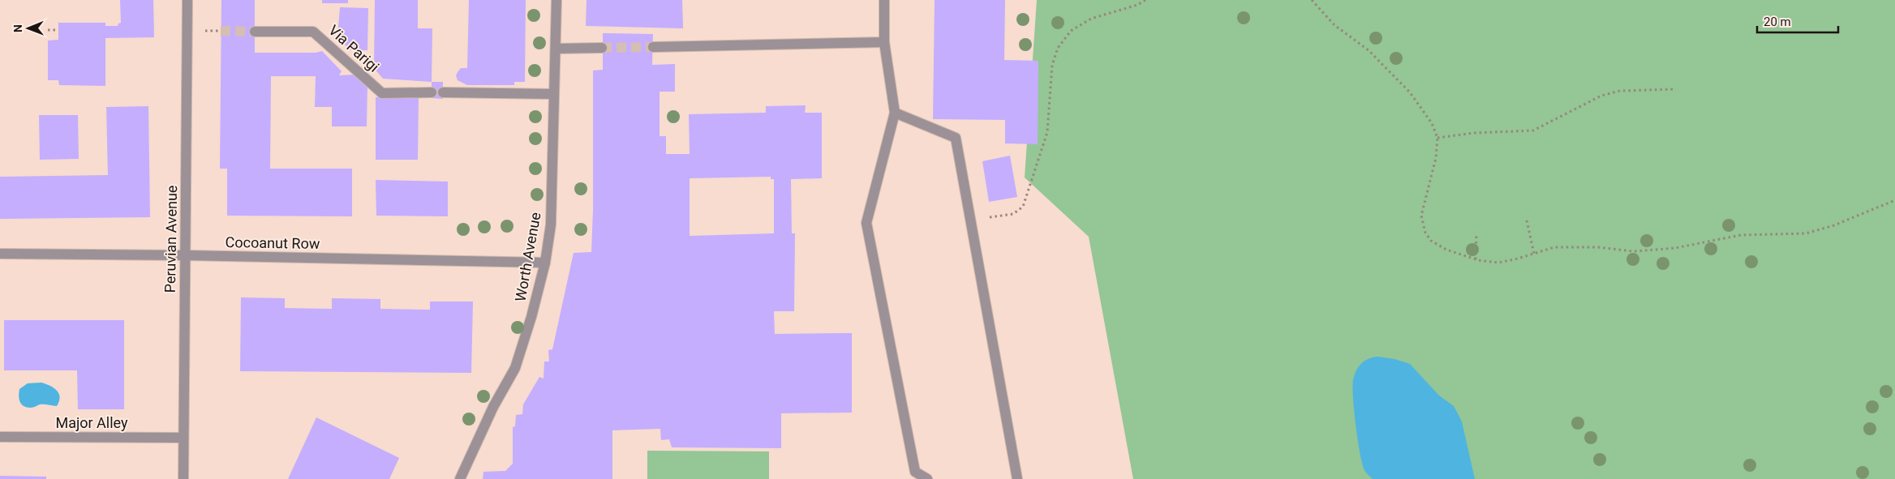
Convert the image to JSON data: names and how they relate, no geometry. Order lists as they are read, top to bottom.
{
  "streets": {
    "street": [
      "Via Parigi",
      "Peruvian Avenue",
      "Cocoanut Row",
      "Worth Avenue",
      "Major Alley"
    ]
  },
  "crossings": [
    ["Peruvian Avenue", "Cocoanut Row"],
    ["Peruvian Avenue", "Major Alley"],
    ["Cocoanut Row", "Worth Avenue"]
  ],
  "scale_bar": "20 m",
  "north": "left"
}
